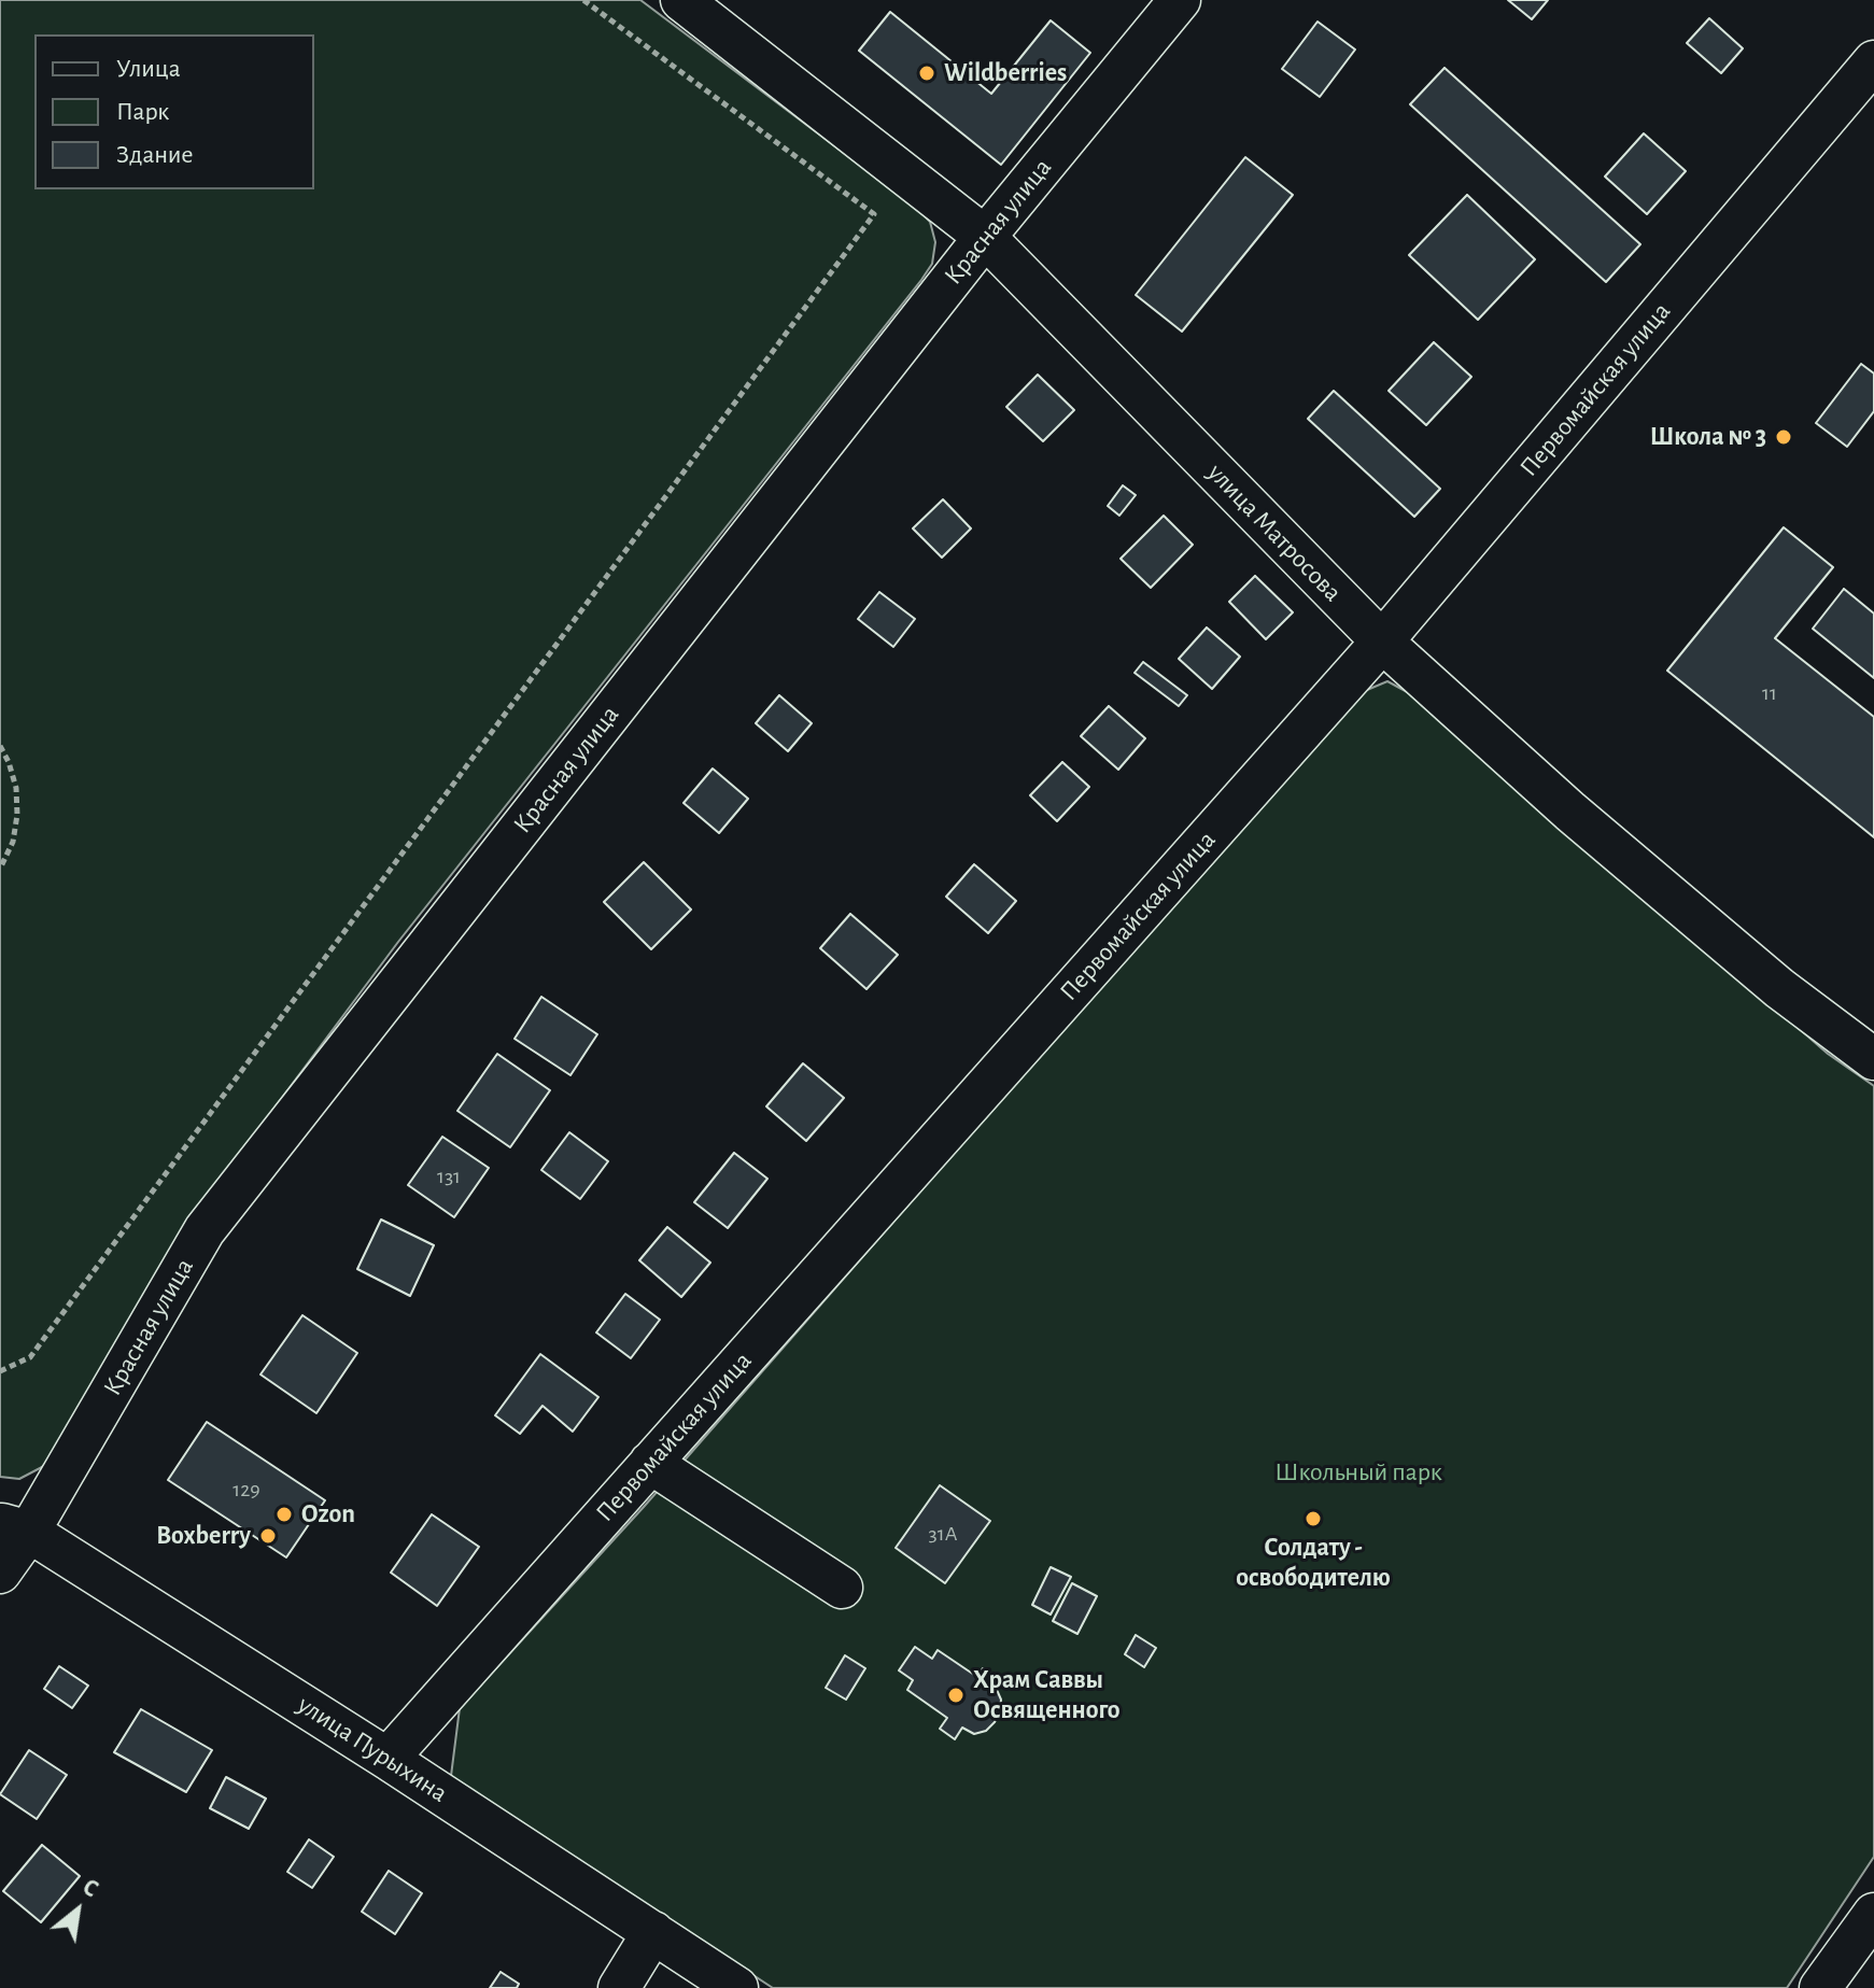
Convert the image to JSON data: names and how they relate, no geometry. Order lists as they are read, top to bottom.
{
  "streets": {
    "street": [
      "Красная улица",
      "Первомайская улица",
      "улица Матросова",
      "улица Пурыхина"
    ]
  },
  "crossings": [
    ["Красная улица", "улица Матросова"],
    ["Красная улица", "улица Пурыхина"],
    ["Первомайская улица", "улица Матросова"],
    ["Первомайская улица", "улица Пурыхина"]
  ],
  "parks": ["Школьный парк"],
  "places": [
    "Wildberries",
    "Школа № 3",
    "Ozon",
    "Солдату - освободителю",
    "Boxberry",
    "Храм Саввы Освященного"
  ],
  "house_numbers": [
    "11",
    "131",
    "129",
    "31А"
  ],
  "legend": ["Улица", "Парк", "Здание"],
  "north": "top right"
}
